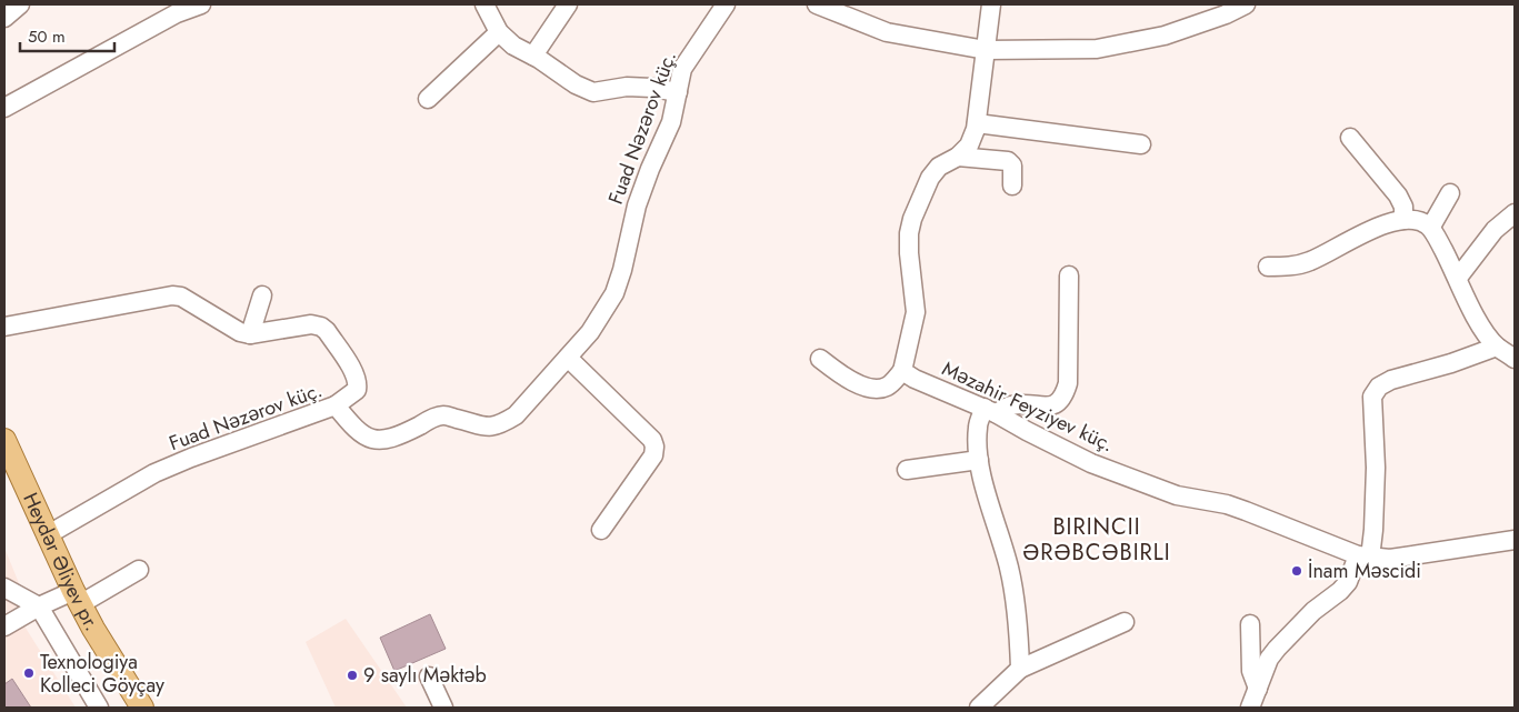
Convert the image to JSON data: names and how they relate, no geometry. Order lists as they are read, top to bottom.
{
  "streets": {
    "main road": ["Heydər Əliyev pr."],
    "street": ["Fuad Nəzərov küç.", "Məzahir Feyziyev küç."]
  },
  "crossings": [
    ["Fuad Nəzərov küç.", "Heydər Əliyev pr."]
  ],
  "districts": ["BIRINCII ƏRƏBCƏBIRLI"],
  "places": ["İnam Məscidi", "Texnologiya Kolleci Göyçay", "9 saylı Məktəb"],
  "scale_bar": "50 m"
}
